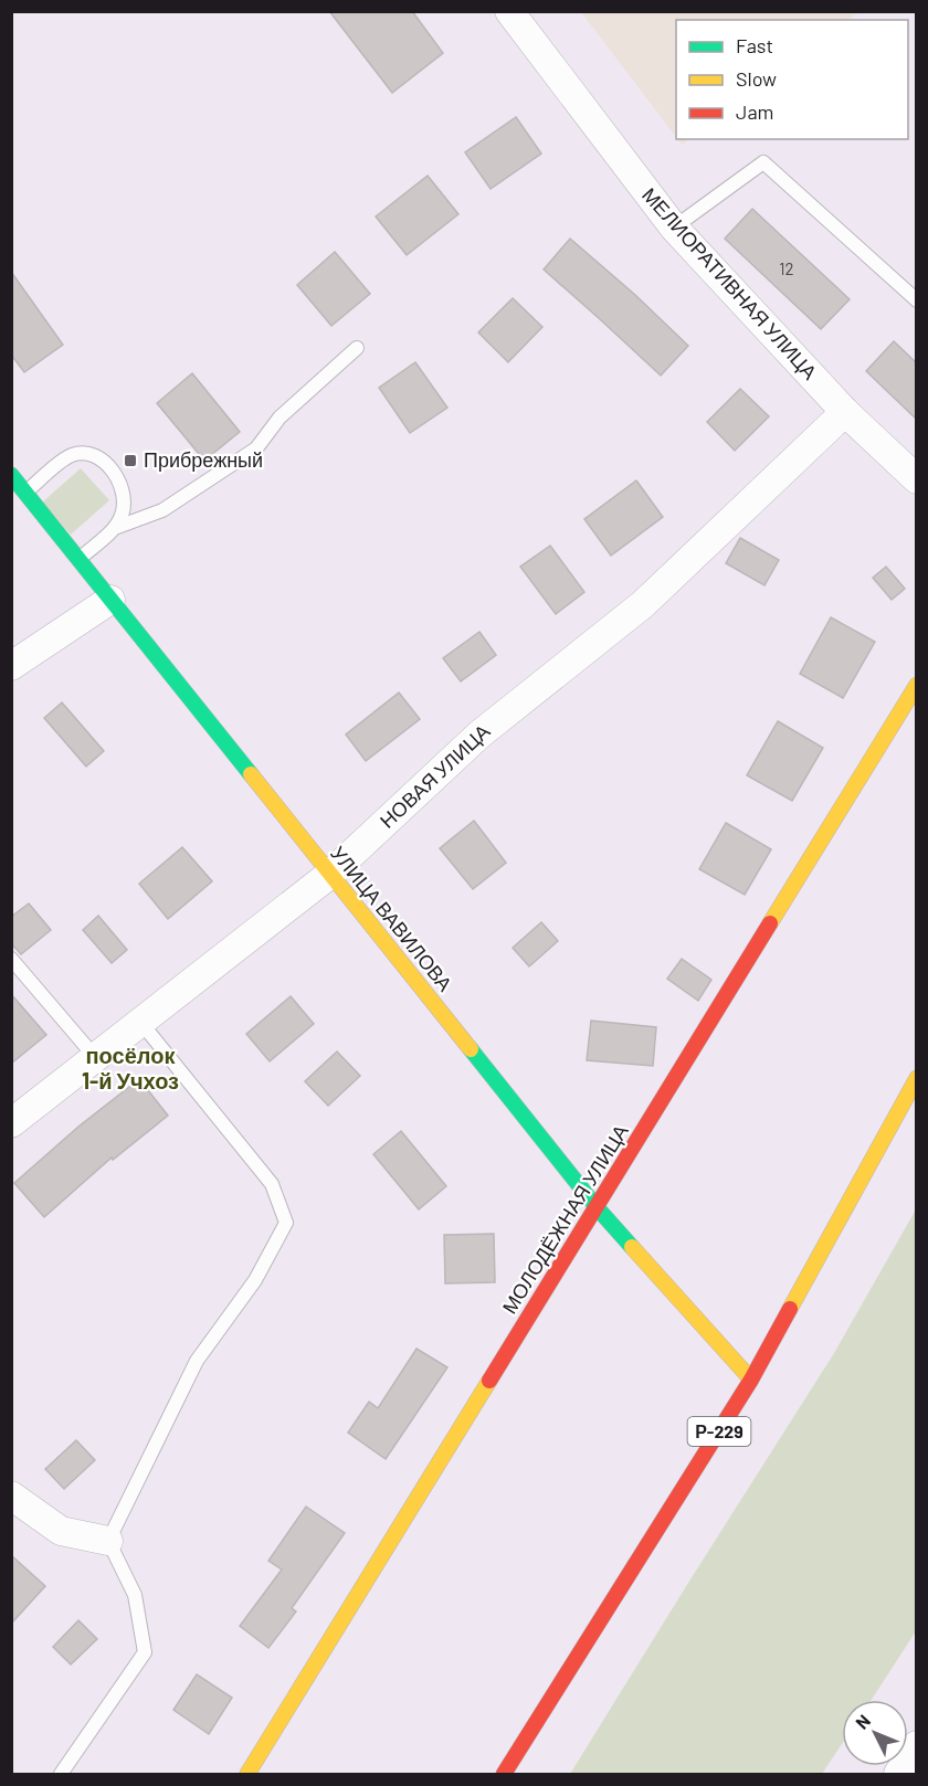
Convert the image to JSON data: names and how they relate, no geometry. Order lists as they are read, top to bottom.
{
  "streets": {
    "street": [
      "МЕЛИОРАТИВНАЯ УЛИЦА",
      "НОВАЯ УЛИЦА",
      "УЛИЦА ВАВИЛОВА",
      "МОЛОДЁЖНАЯ УЛИЦА",
      "Р-229"
    ]
  },
  "crossings": [
    ["МЕЛИОРАТИВНАЯ УЛИЦА", "НОВАЯ УЛИЦА"],
    ["НОВАЯ УЛИЦА", "УЛИЦА ВАВИЛОВА"],
    ["УЛИЦА ВАВИЛОВА", "МОЛОДЁЖНАЯ УЛИЦА"],
    ["УЛИЦА ВАВИЛОВА", "Р-229"]
  ],
  "districts": ["посёлок 1-й Учхоз"],
  "places": {
    "transit": ["Прибрежный"]
  },
  "house_numbers": ["12"],
  "legend": ["Fast", "Slow", "Jam"],
  "north": "top left"
}
